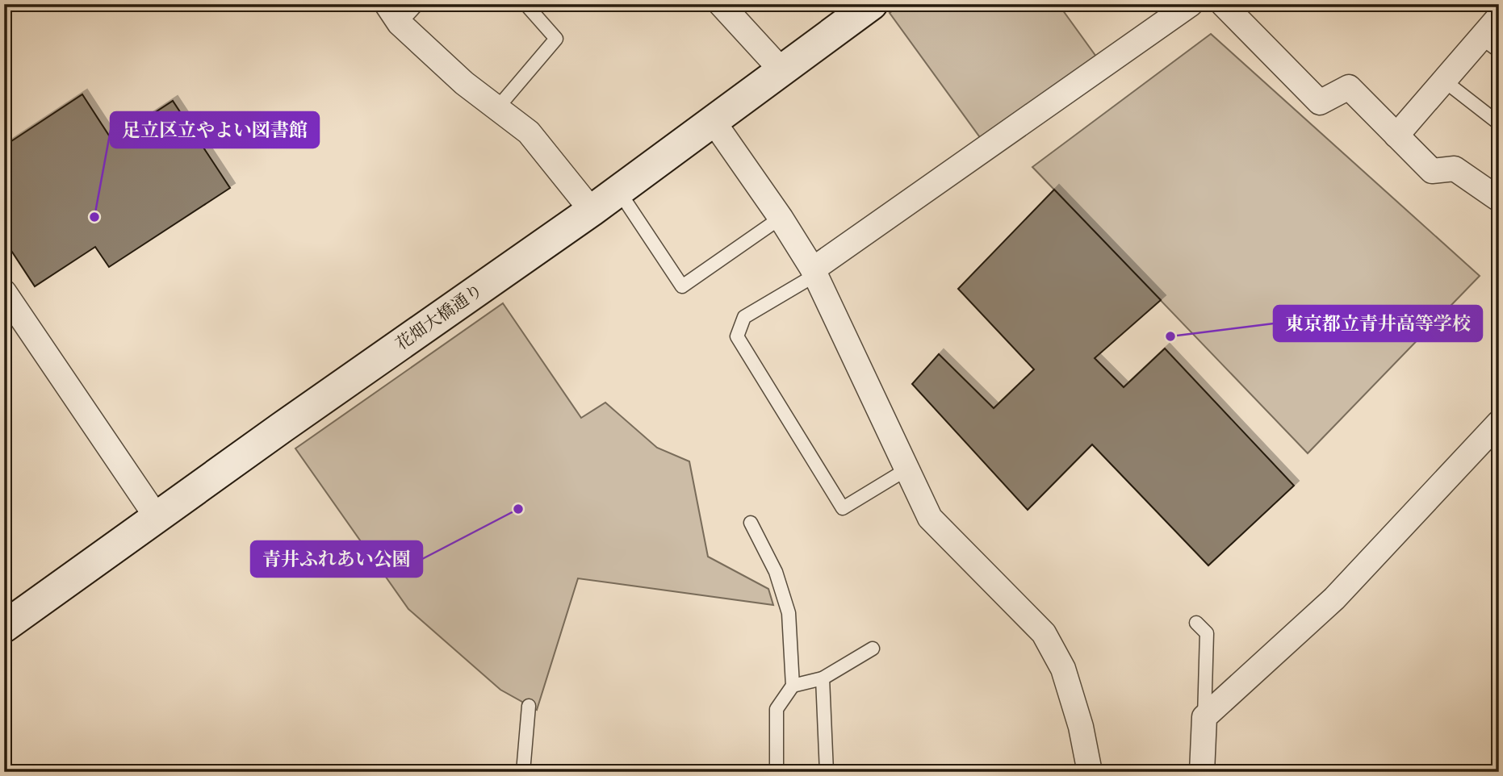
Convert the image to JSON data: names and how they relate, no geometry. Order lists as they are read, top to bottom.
{
  "streets": {
    "street": ["花畑大橋通り"]
  },
  "places": ["足立区立やよい図書館", "東京都立青井高等学校", "青井ふれあい公園"]
}
